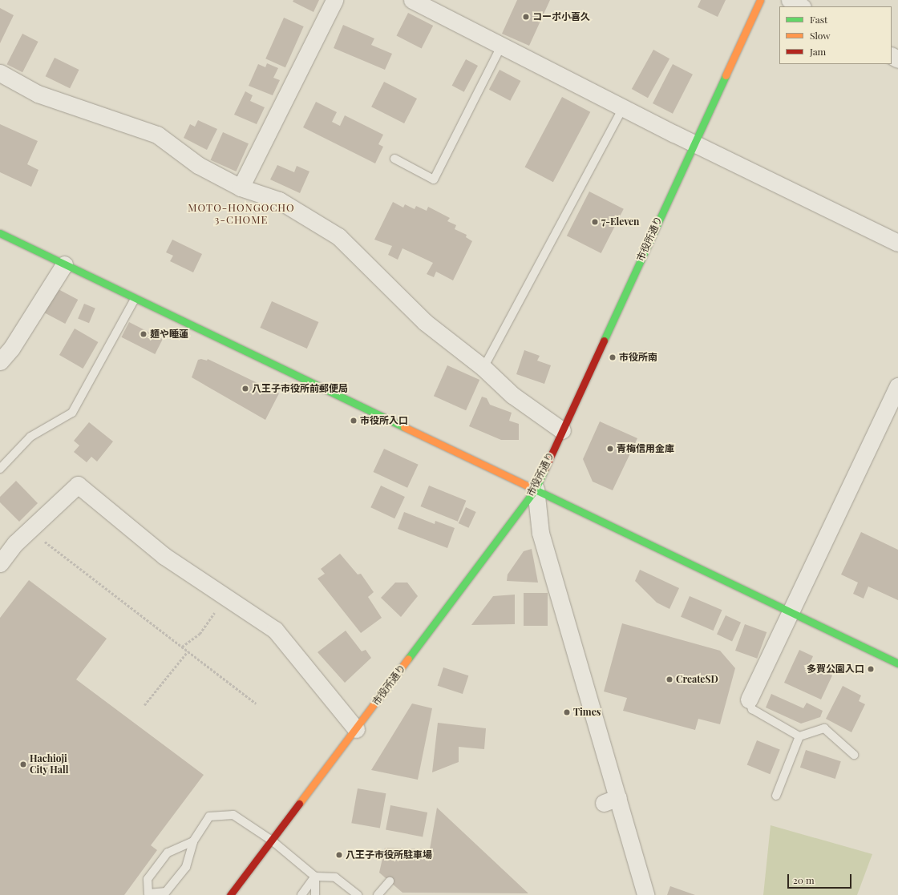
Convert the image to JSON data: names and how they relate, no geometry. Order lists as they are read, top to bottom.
{
  "streets": {
    "street": ["市役所通り"]
  },
  "districts": ["MOTO-HONGOCHO 3-CHOME"],
  "places": [
    "コーポ小喜久",
    "7-Eleven",
    "麺や睡蓮",
    "市役所南",
    "八王子市役所前郵便局",
    "市役所入口",
    "青梅信用金庫",
    "多賀公園入口",
    "CreateSD",
    "Times",
    "Hachioji City Hall",
    "八王子市役所駐車場"
  ],
  "legend": ["Fast", "Slow", "Jam"],
  "scale_bar": "20 m"
}
